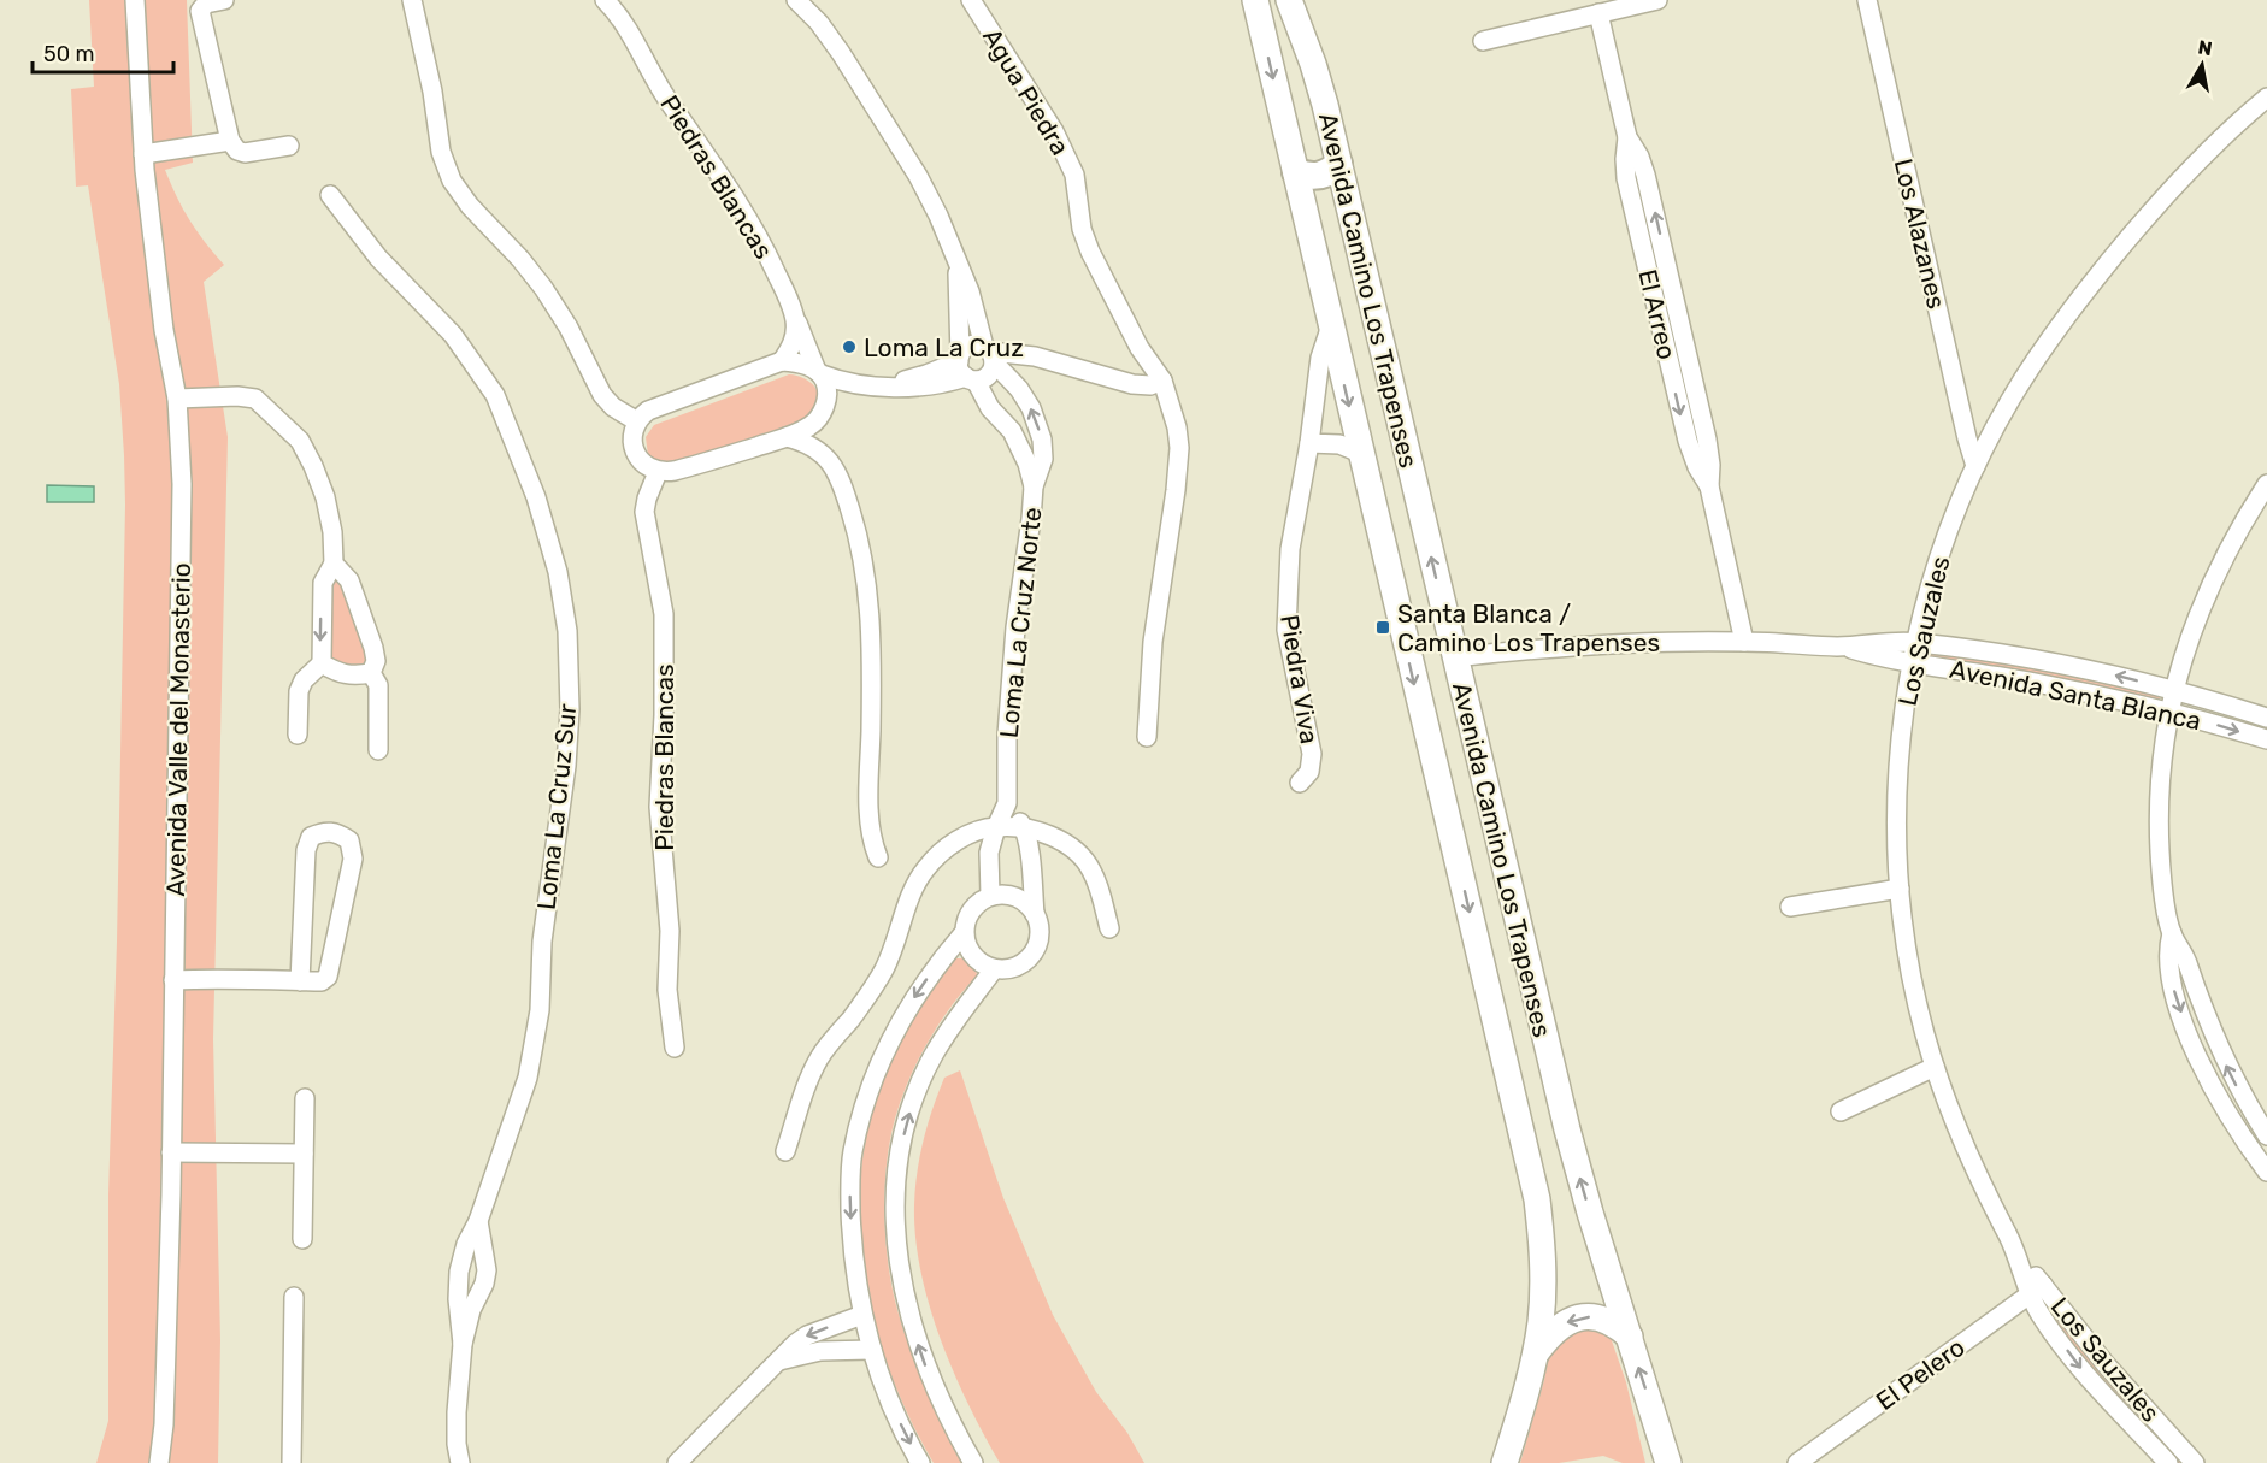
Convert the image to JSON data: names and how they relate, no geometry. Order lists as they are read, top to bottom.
{
  "streets": {
    "main road": ["Avenida Camino Los Trapenses"],
    "street": [
      "Agua Piedra",
      "Piedras Blancas",
      "Los Alazanes",
      "El Arreo",
      "Loma La Cruz Norte",
      "Los Sauzales",
      "Piedra Viva",
      "Avenida Santa Blanca",
      "Avenida Valle del Monasterio",
      "Loma La Cruz Sur",
      "El Pelero"
    ]
  },
  "crossings": [
    ["Los Alazanes", "Los Sauzales"],
    ["Avenida Camino Los Trapenses", "Piedra Viva"],
    ["Avenida Camino Los Trapenses", "Avenida Santa Blanca"],
    ["El Arreo", "Avenida Santa Blanca"],
    ["Los Sauzales", "Avenida Santa Blanca"],
    ["Los Sauzales", "El Pelero"]
  ],
  "places": {
    "other": ["Loma La Cruz"],
    "transit": ["Santa Blanca / Camino Los Trapenses"]
  },
  "scale_bar": "50 m",
  "north": "top"
}
